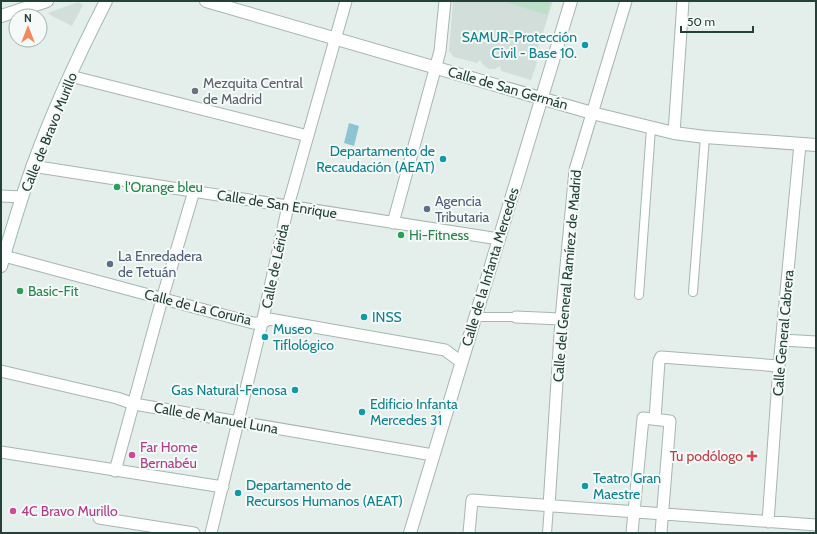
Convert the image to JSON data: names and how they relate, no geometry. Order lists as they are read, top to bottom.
{
  "streets": {
    "street": [
      "Calle de San Germán",
      "Calle de Bravo Murillo",
      "Calle de San Enrique",
      "Calle de Lérida",
      "Calle de la Infanta Mercedes",
      "Calle del General Ramírez de Madrid",
      "Calle de La Coruña",
      "Calle General Cabrera",
      "Calle de Manuel Luna"
    ]
  },
  "crossings": [
    ["Calle de San Germán", "Calle de Lérida"],
    ["Calle de San Germán", "Calle de la Infanta Mercedes"],
    ["Calle de San Germán", "Calle del General Ramírez de Madrid"],
    ["Calle de San Germán", "Calle General Cabrera"],
    ["Calle de Bravo Murillo", "Calle de San Enrique"],
    ["Calle de Bravo Murillo", "Calle de La Coruña"],
    ["Calle de San Enrique", "Calle de Lérida"],
    ["Calle de San Enrique", "Calle de la Infanta Mercedes"],
    ["Calle de Lérida", "Calle de La Coruña"],
    ["Calle de Lérida", "Calle de Manuel Luna"],
    ["Calle de la Infanta Mercedes", "Calle de La Coruña"],
    ["Calle de la Infanta Mercedes", "Calle de Manuel Luna"]
  ],
  "places": {
    "other": [
      "SAMUR-Protección Civil - Base 10.",
      "Mezquita Central de Madrid",
      "Departamento de Recaudación (AEAT)",
      "l'Orange bleu",
      "Agencia Tributaria",
      "Hi-Fitness",
      "La Enredadera de Tetuán",
      "Basic-Fit",
      "INSS",
      "Museo Tiflológico",
      "Gas Natural-Fenosa",
      "Edificio Infanta Mercedes 31",
      "Far Home Bernabéu",
      "Teatro Gran Maestre",
      "Departamento de Recursos Humanos (AEAT)",
      "4C Bravo Murillo"
    ],
    "health": ["Tu podólogo"]
  },
  "scale_bar": "50 m",
  "north": "top"
}
